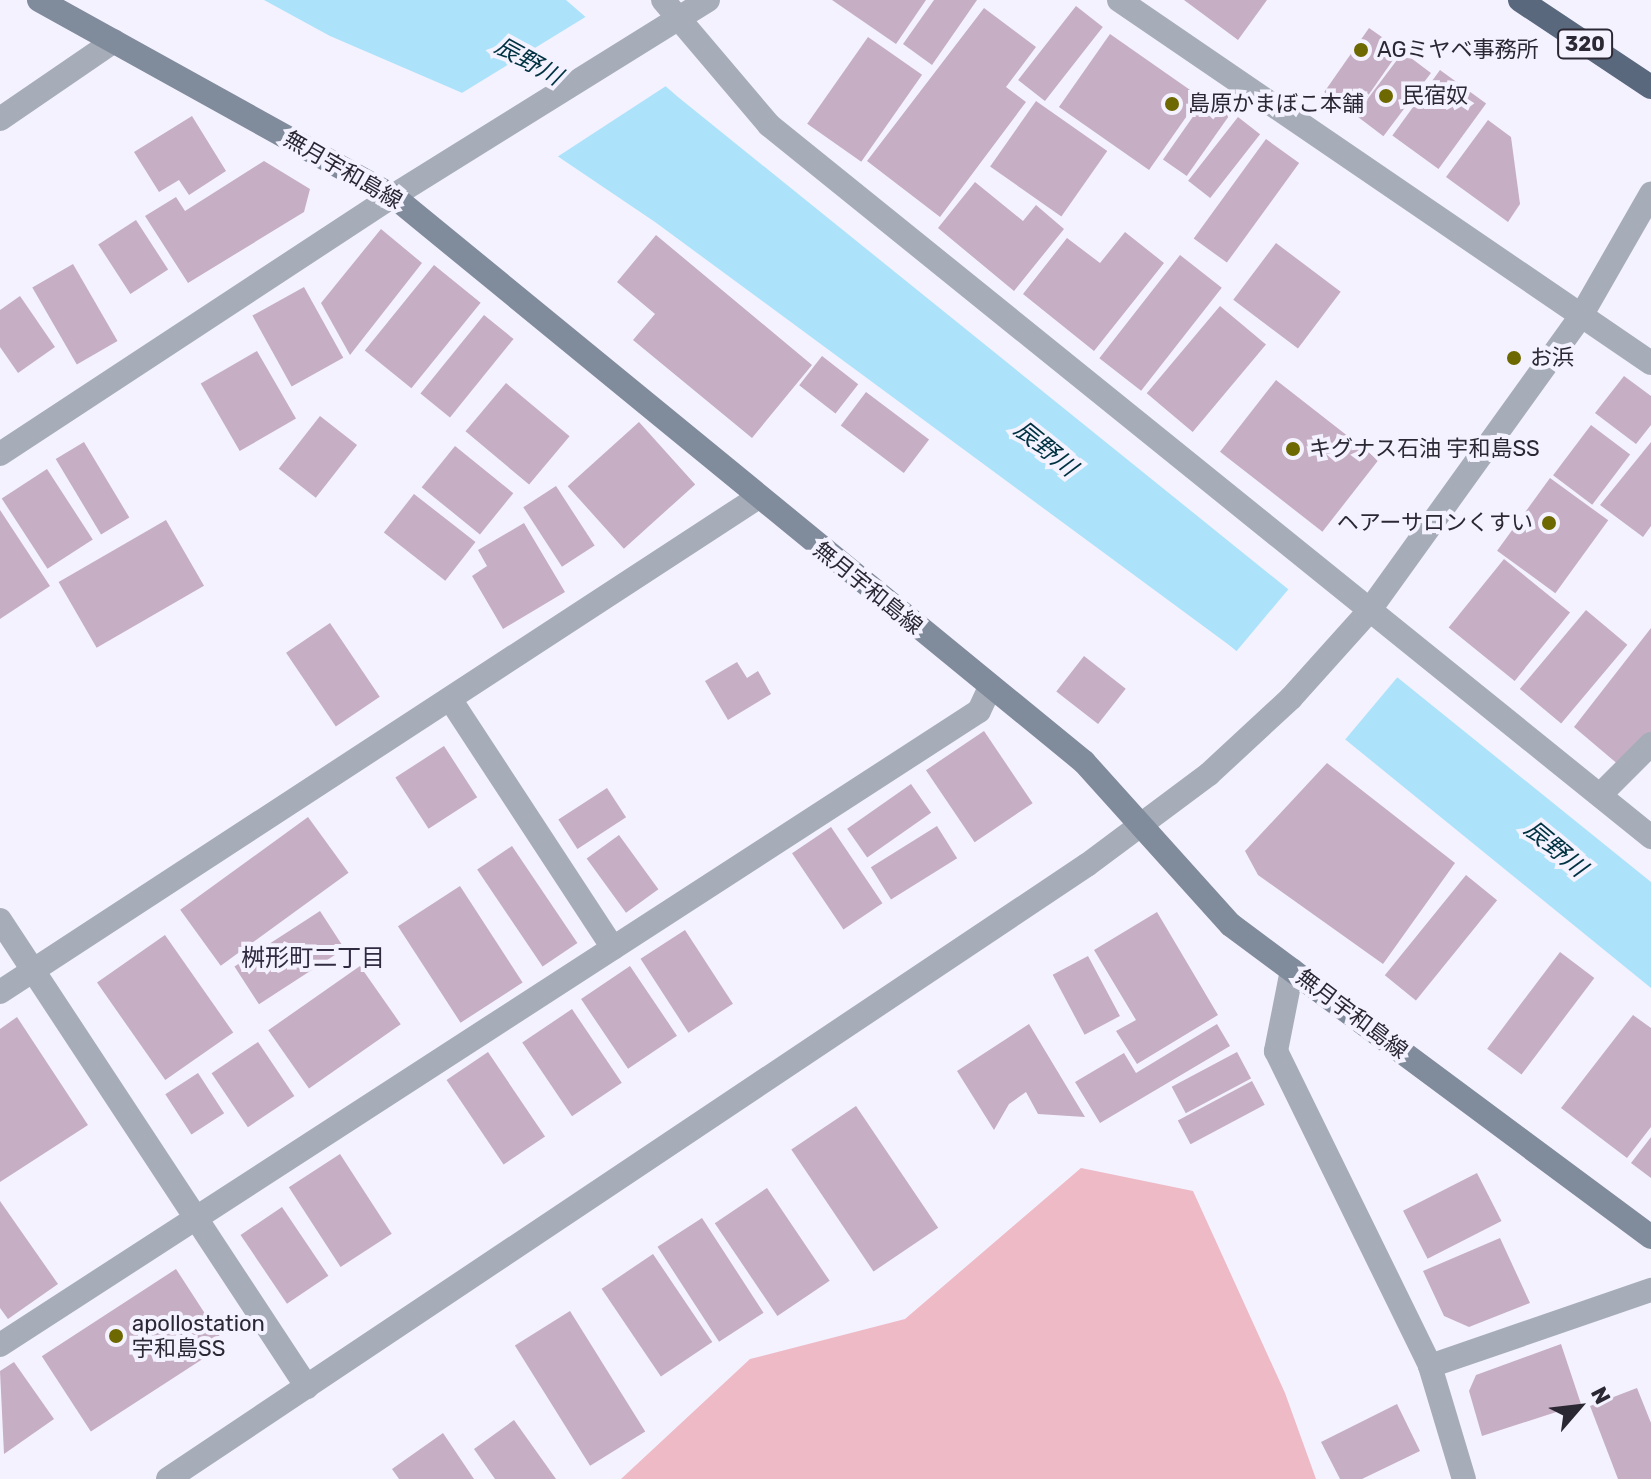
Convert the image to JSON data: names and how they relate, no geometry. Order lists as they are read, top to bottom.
{
  "streets": {
    "highway": ["320"],
    "main road": ["無月宇和島線"]
  },
  "districts": ["桝形町二丁目"],
  "water": ["辰野川"],
  "places": [
    "AGミヤベ事務所",
    "民宿奴",
    "島原かまぼこ本舗",
    "お浜",
    "キグナス石油 宇和島SS",
    "ヘアーサロンくすい",
    "apollostation 宇和島SS"
  ],
  "north": "top right"
}
